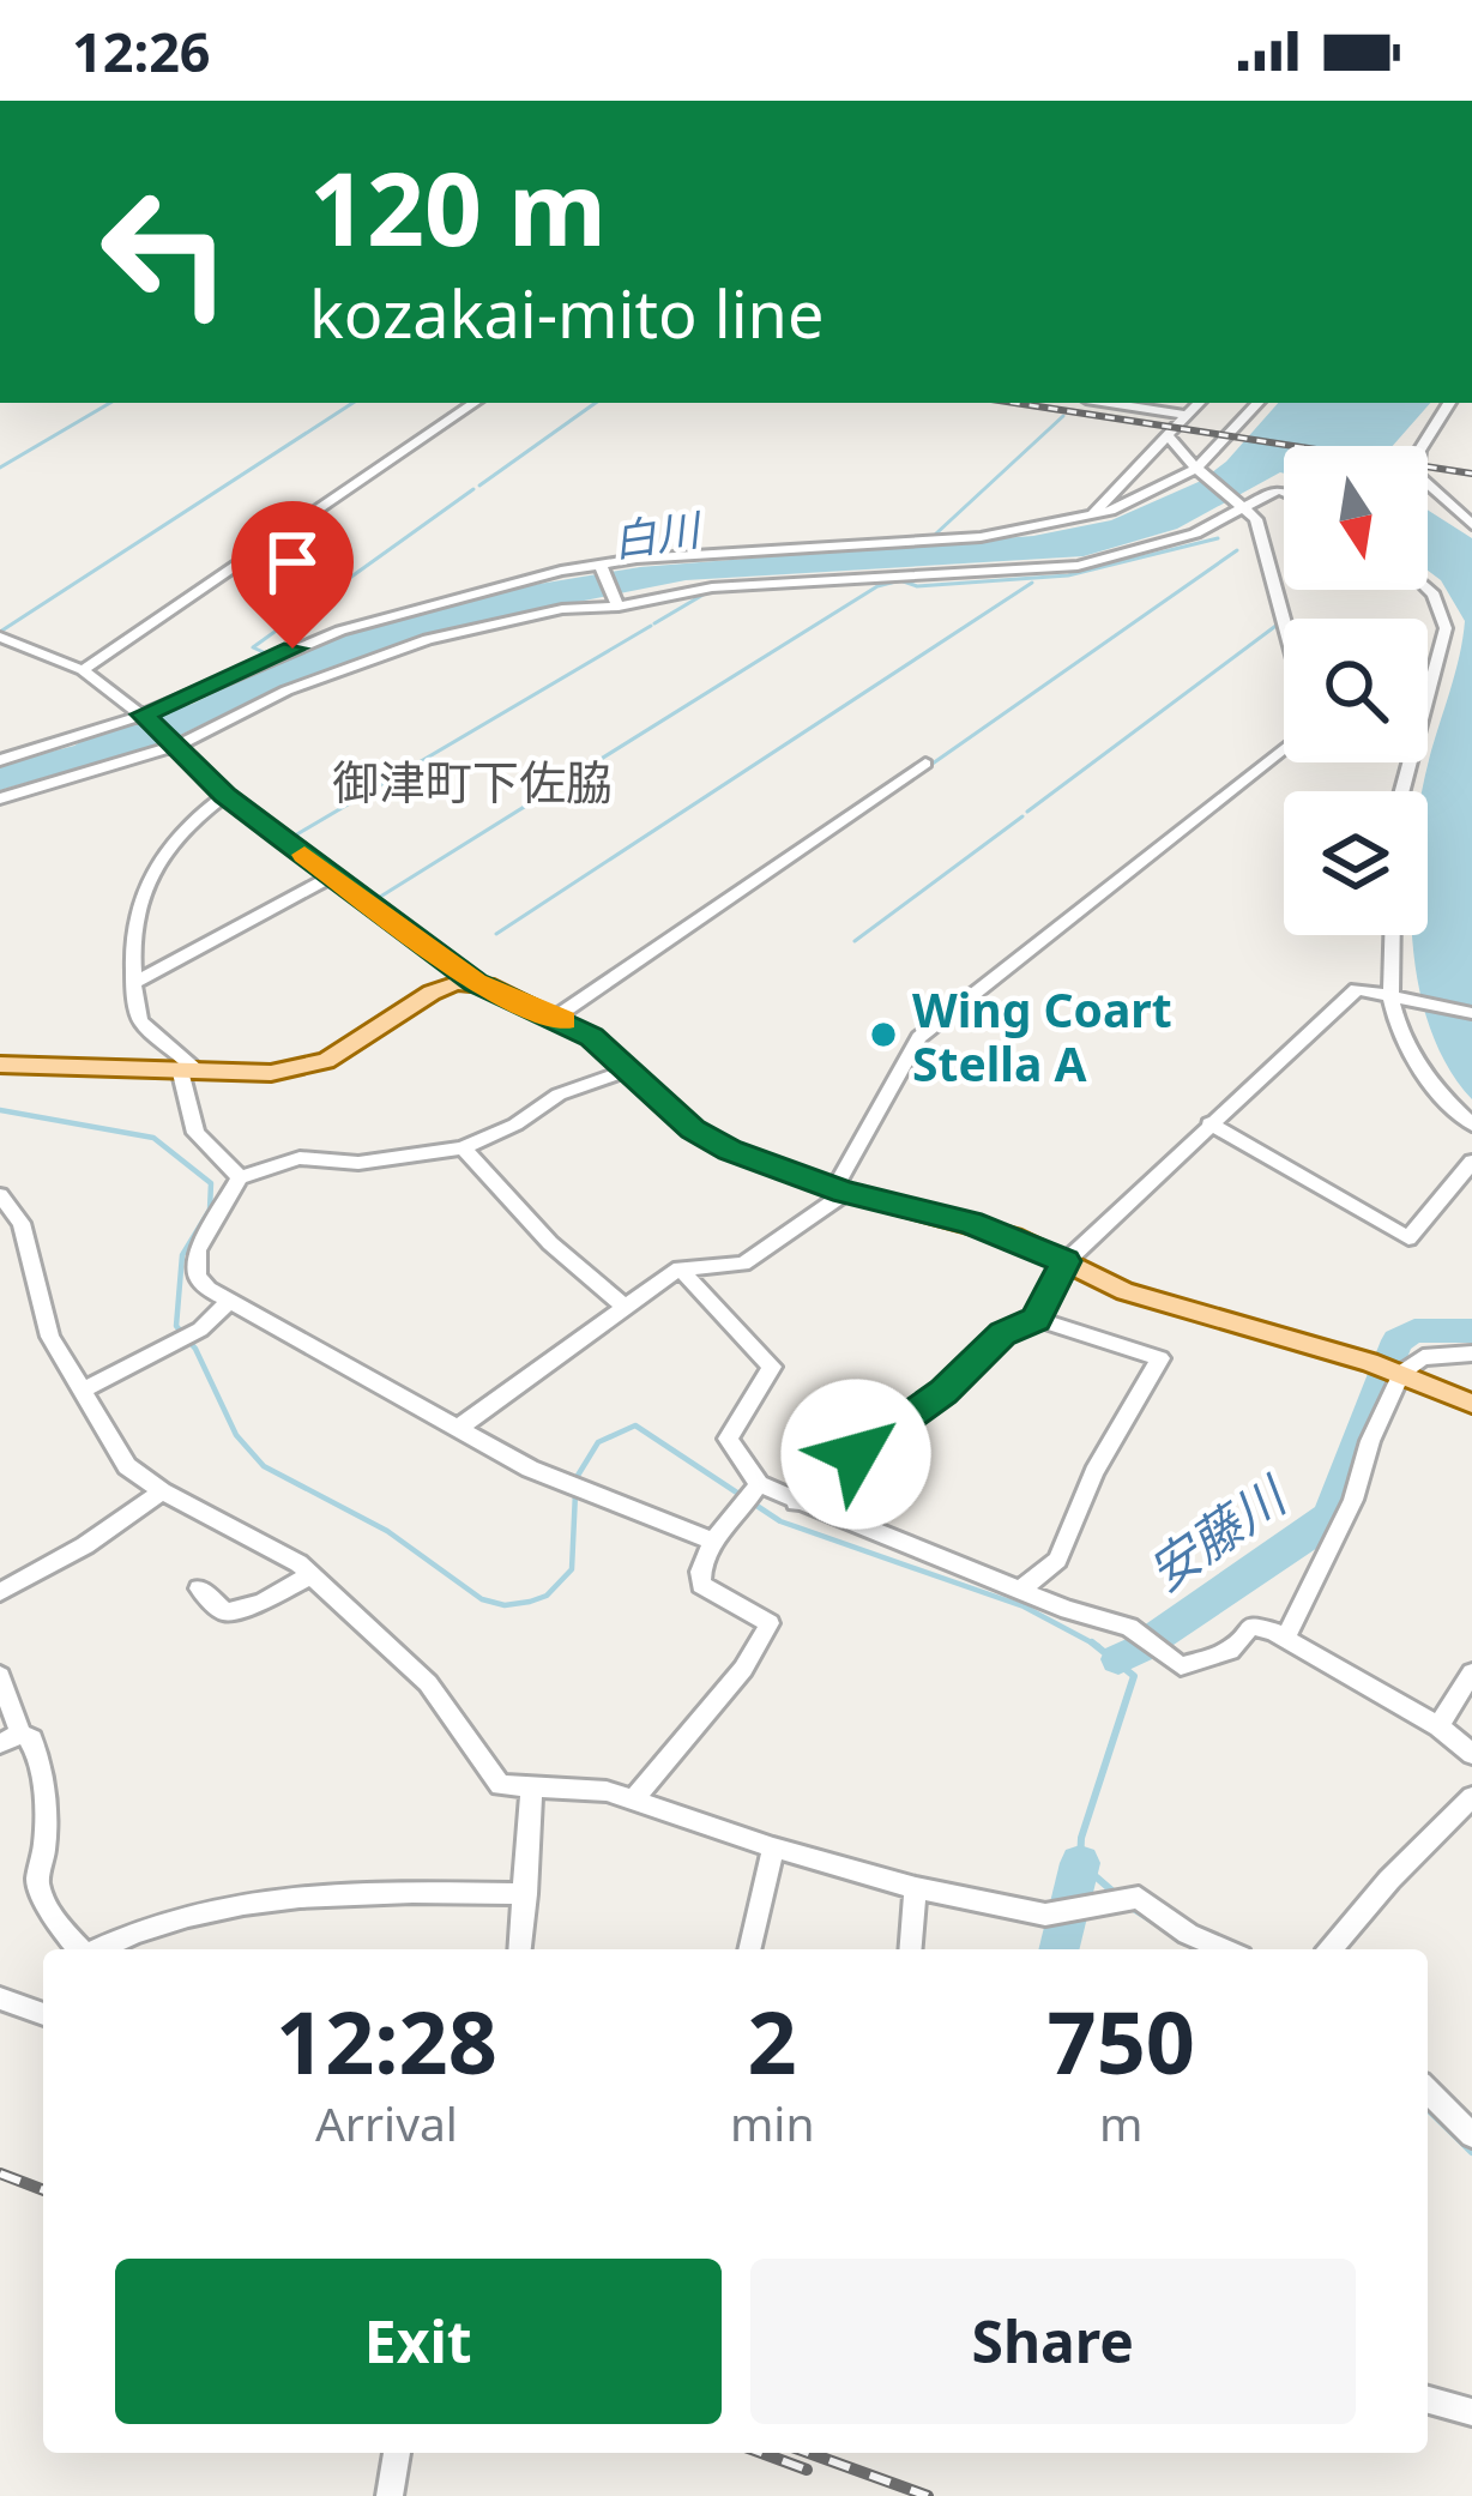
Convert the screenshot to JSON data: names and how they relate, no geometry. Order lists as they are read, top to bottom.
{
  "districts": ["御津町下佐脇"],
  "water": ["白川", "安藤川"],
  "places": ["Wing Coart Stella A"],
  "north": "bottom",
  "page": {
    "status": "12:26",
    "turn": ["120 m", "kozakai-mito line"],
    "eta": [
      "12:28",
      "Arrival",
      "2",
      "min",
      "750",
      "m"
    ],
    "buttons": ["Exit", "Share"]
  }
}
